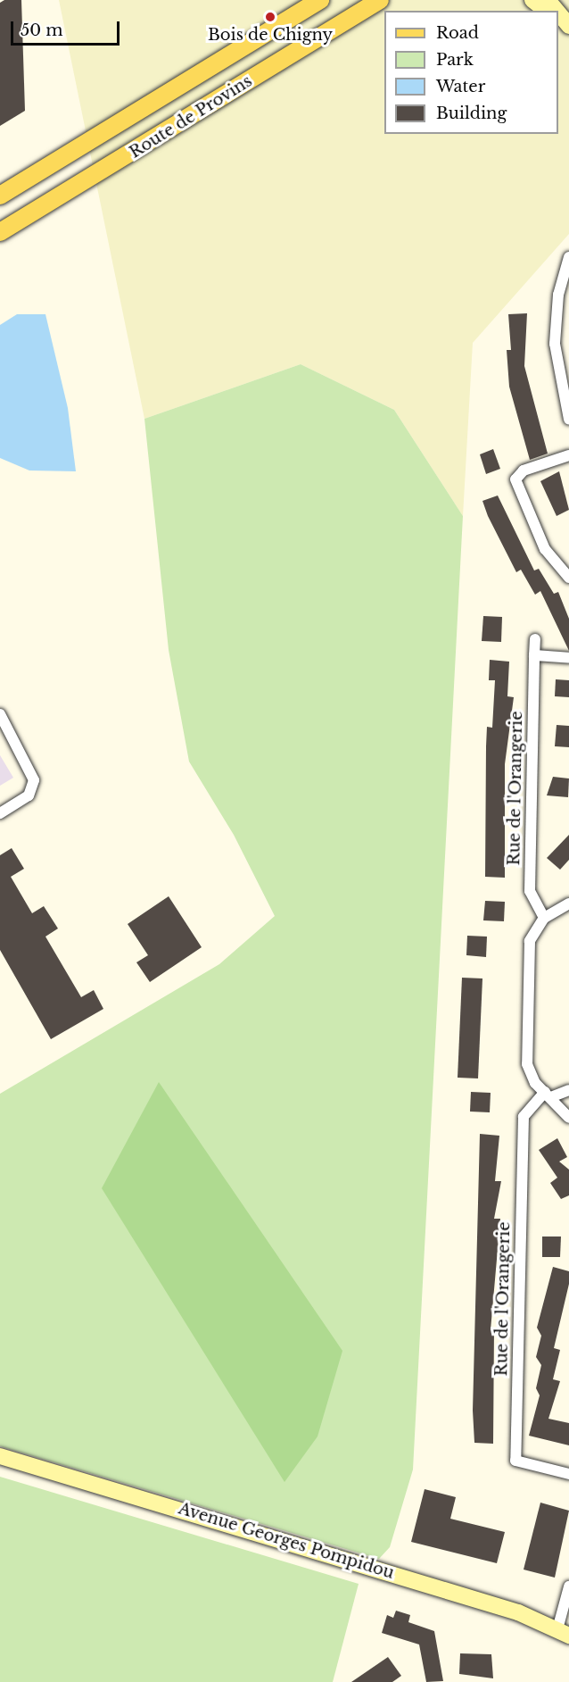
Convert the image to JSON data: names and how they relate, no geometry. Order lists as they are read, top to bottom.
{
  "streets": {
    "main road": ["Route de Provins", "Avenue Georges Pompidou"],
    "street": ["Rue de l'Orangerie"]
  },
  "places": ["Bois de Chigny"],
  "legend": [
    "Road",
    "Park",
    "Water",
    "Building"
  ],
  "scale_bar": "50 m"
}
